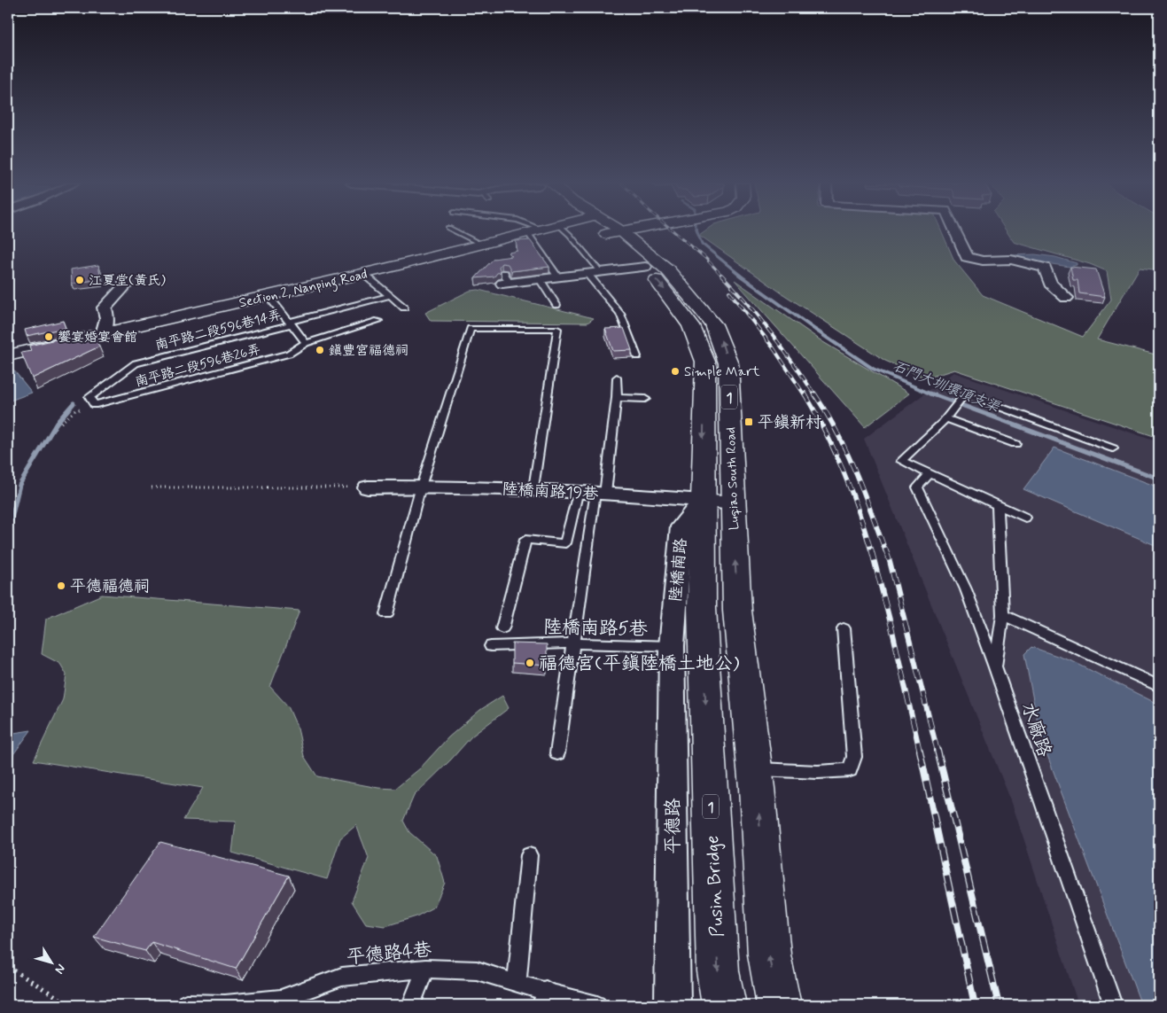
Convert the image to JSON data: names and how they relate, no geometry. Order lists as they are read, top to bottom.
{
  "streets": {
    "main road": [
      "Section 2, Nanping Road",
      "1",
      "Luqiao South Road",
      "Pusin Bridge"
    ],
    "street": ["陸橋南路19巷", "陸橋南路", "平德路"],
    "lane": [
      "南平路二段596巷14弄",
      "南平路二段596巷26弄",
      "陸橋南路5巷",
      "水廠路",
      "平德路4巷"
    ]
  },
  "crossings": [
    ["南平路二段596巷14弄", "南平路二段596巷26弄"],
    ["1", "Luqiao South Road"],
    ["Luqiao South Road", "陸橋南路19巷"],
    ["Luqiao South Road", "陸橋南路"],
    ["Luqiao South Road", "Pusin Bridge"],
    ["陸橋南路19巷", "陸橋南路"],
    ["陸橋南路", "陸橋南路5巷"],
    ["陸橋南路", "平德路"],
    ["陸橋南路5巷", "平德路"]
  ],
  "water": ["石門大圳環頂支渠"],
  "places": {
    "other": [
      "江夏堂(黃氏)",
      "饗宴婚宴會館",
      "鎮豐宮福德祠",
      "Simple Mart",
      "平德福德祠",
      "福德宮(平鎮陸橋土地公)"
    ],
    "transit": ["平鎮新村"]
  },
  "north": "bottom right"
}
